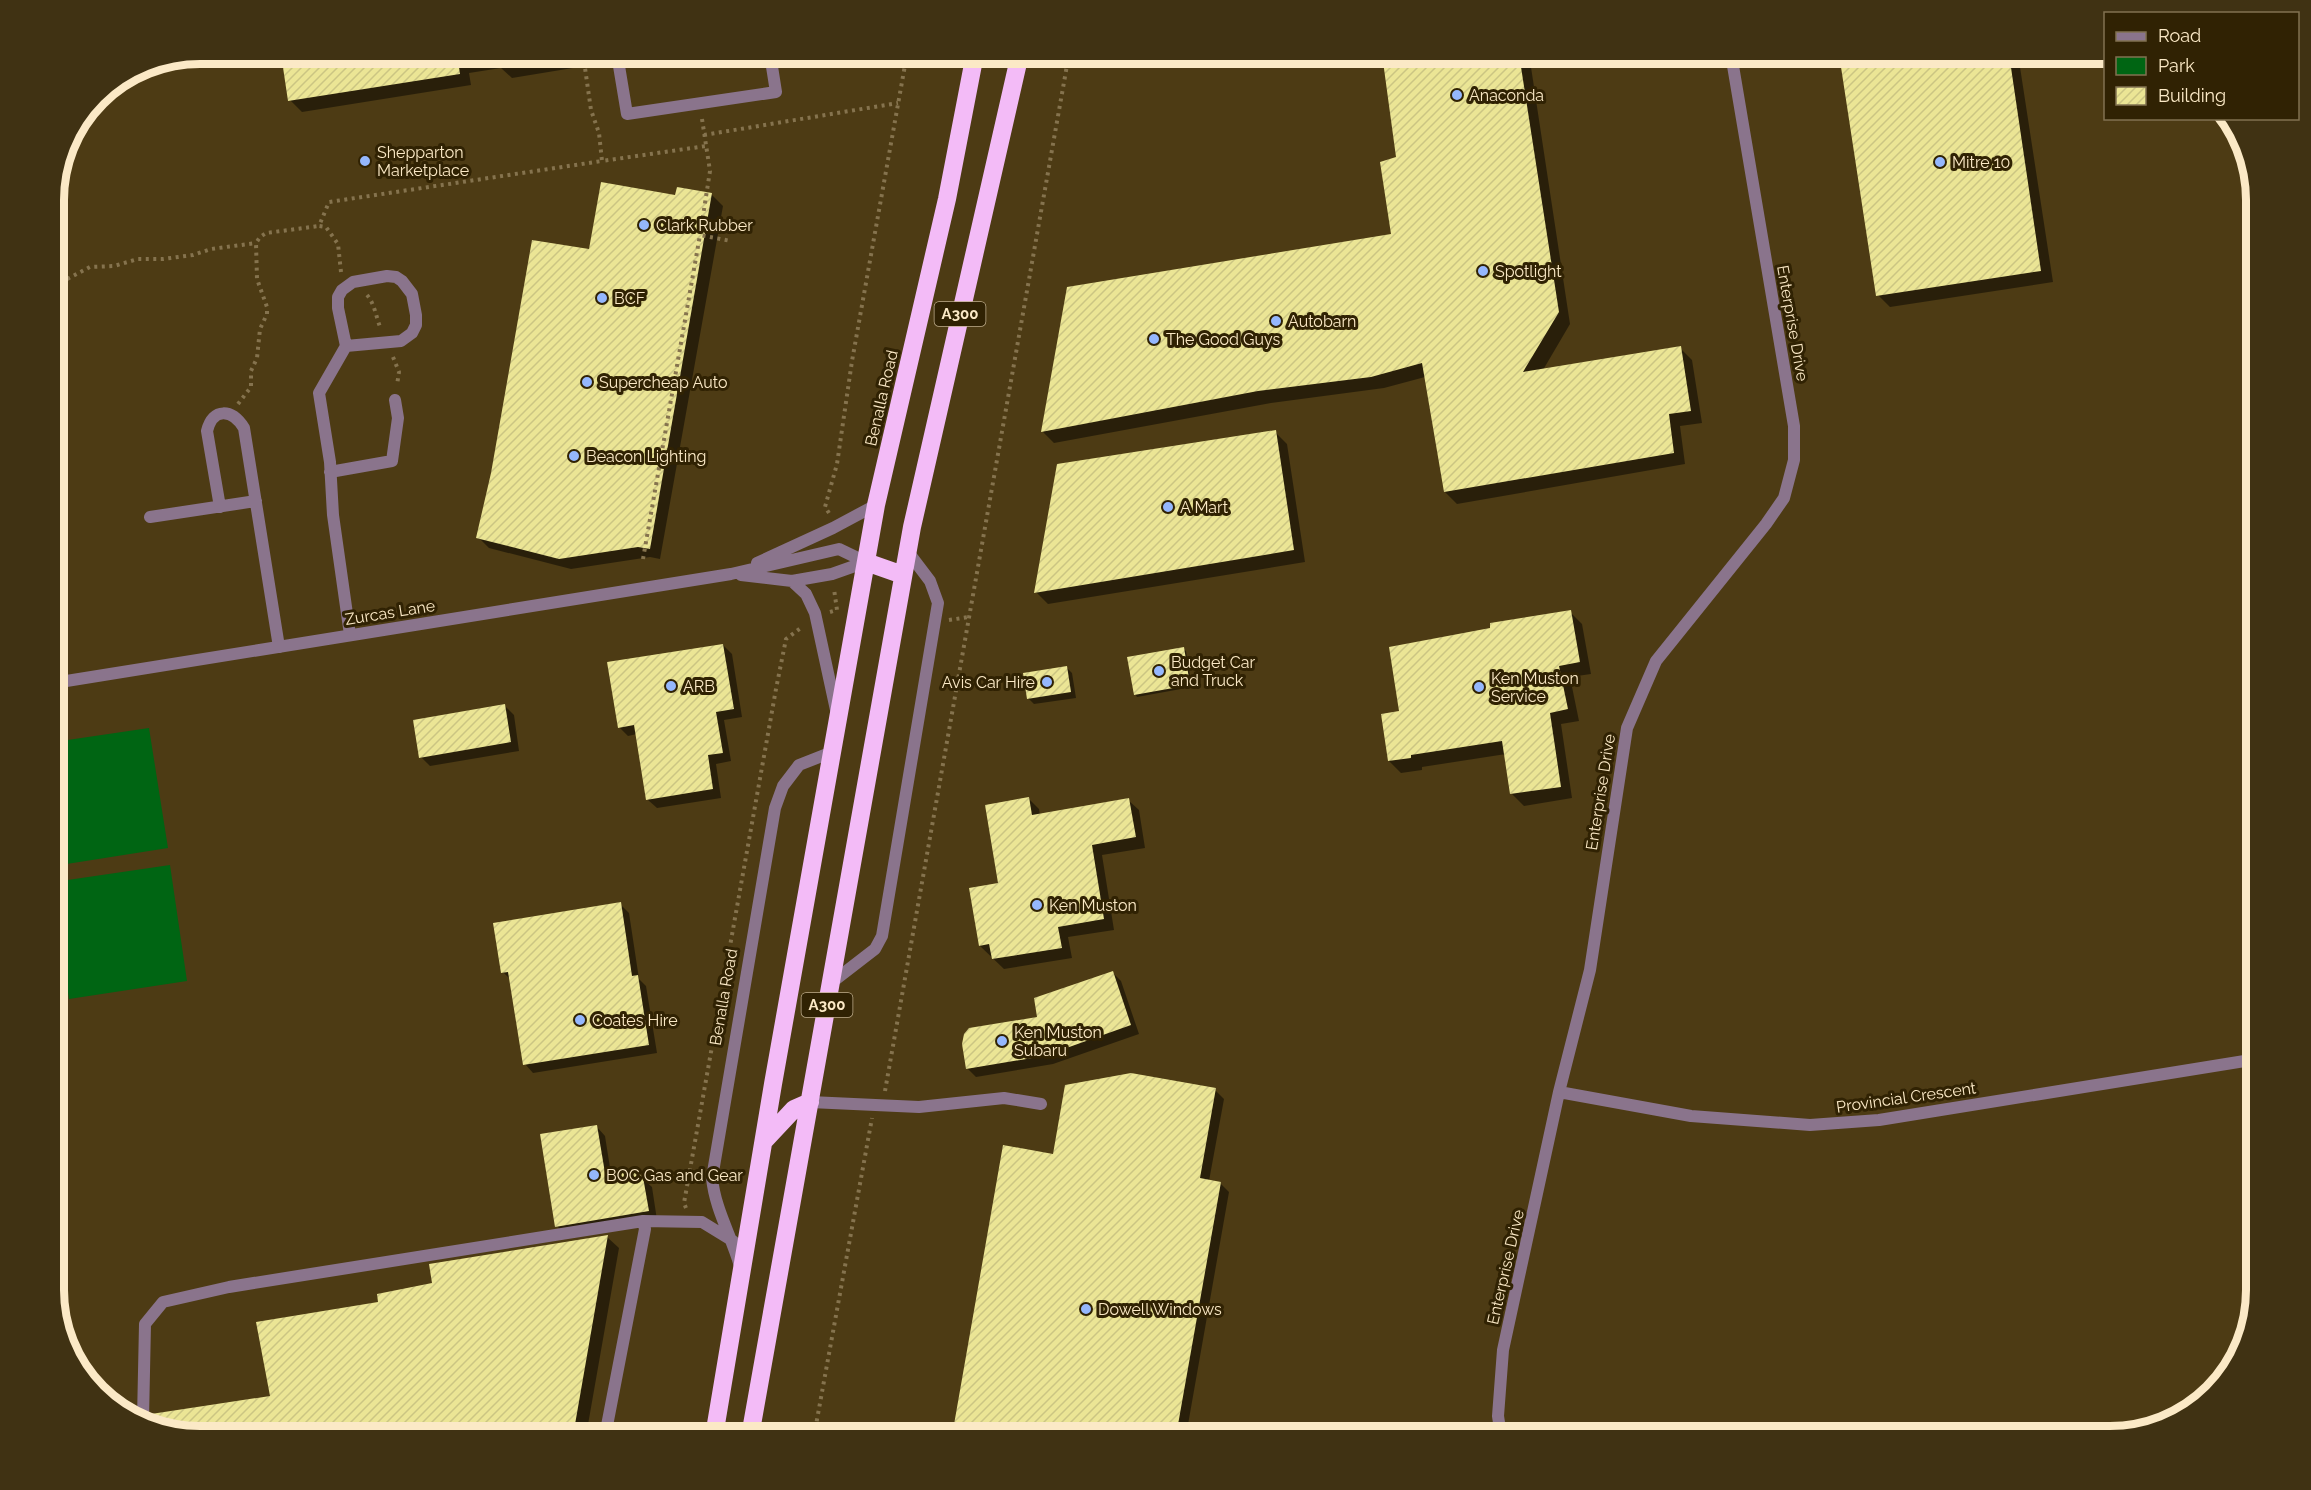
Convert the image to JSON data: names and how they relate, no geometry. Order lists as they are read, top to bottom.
{
  "streets": {
    "highway": ["A300", "Benalla Road"],
    "street": ["Enterprise Drive", "Zurcas Lane", "Provincial Crescent"]
  },
  "crossings": [
    ["Enterprise Drive", "Provincial Crescent"],
    ["Benalla Road", "Zurcas Lane"]
  ],
  "places": [
    "Anaconda",
    "Shepparton Marketplace",
    "Mitre 10",
    "Clark Rubber",
    "Spotlight",
    "BCF",
    "Autobarn",
    "The Good Guys",
    "Supercheap Auto",
    "Beacon Lighting",
    "A Mart",
    "Budget Car and Truck",
    "Avis Car Hire",
    "ARB",
    "Ken Muston Service",
    "Ken Muston",
    "Coates Hire",
    "Ken Muston Subaru",
    "BOC Gas and Gear",
    "Dowell Windows"
  ],
  "legend": ["Road", "Park", "Building"]
}
